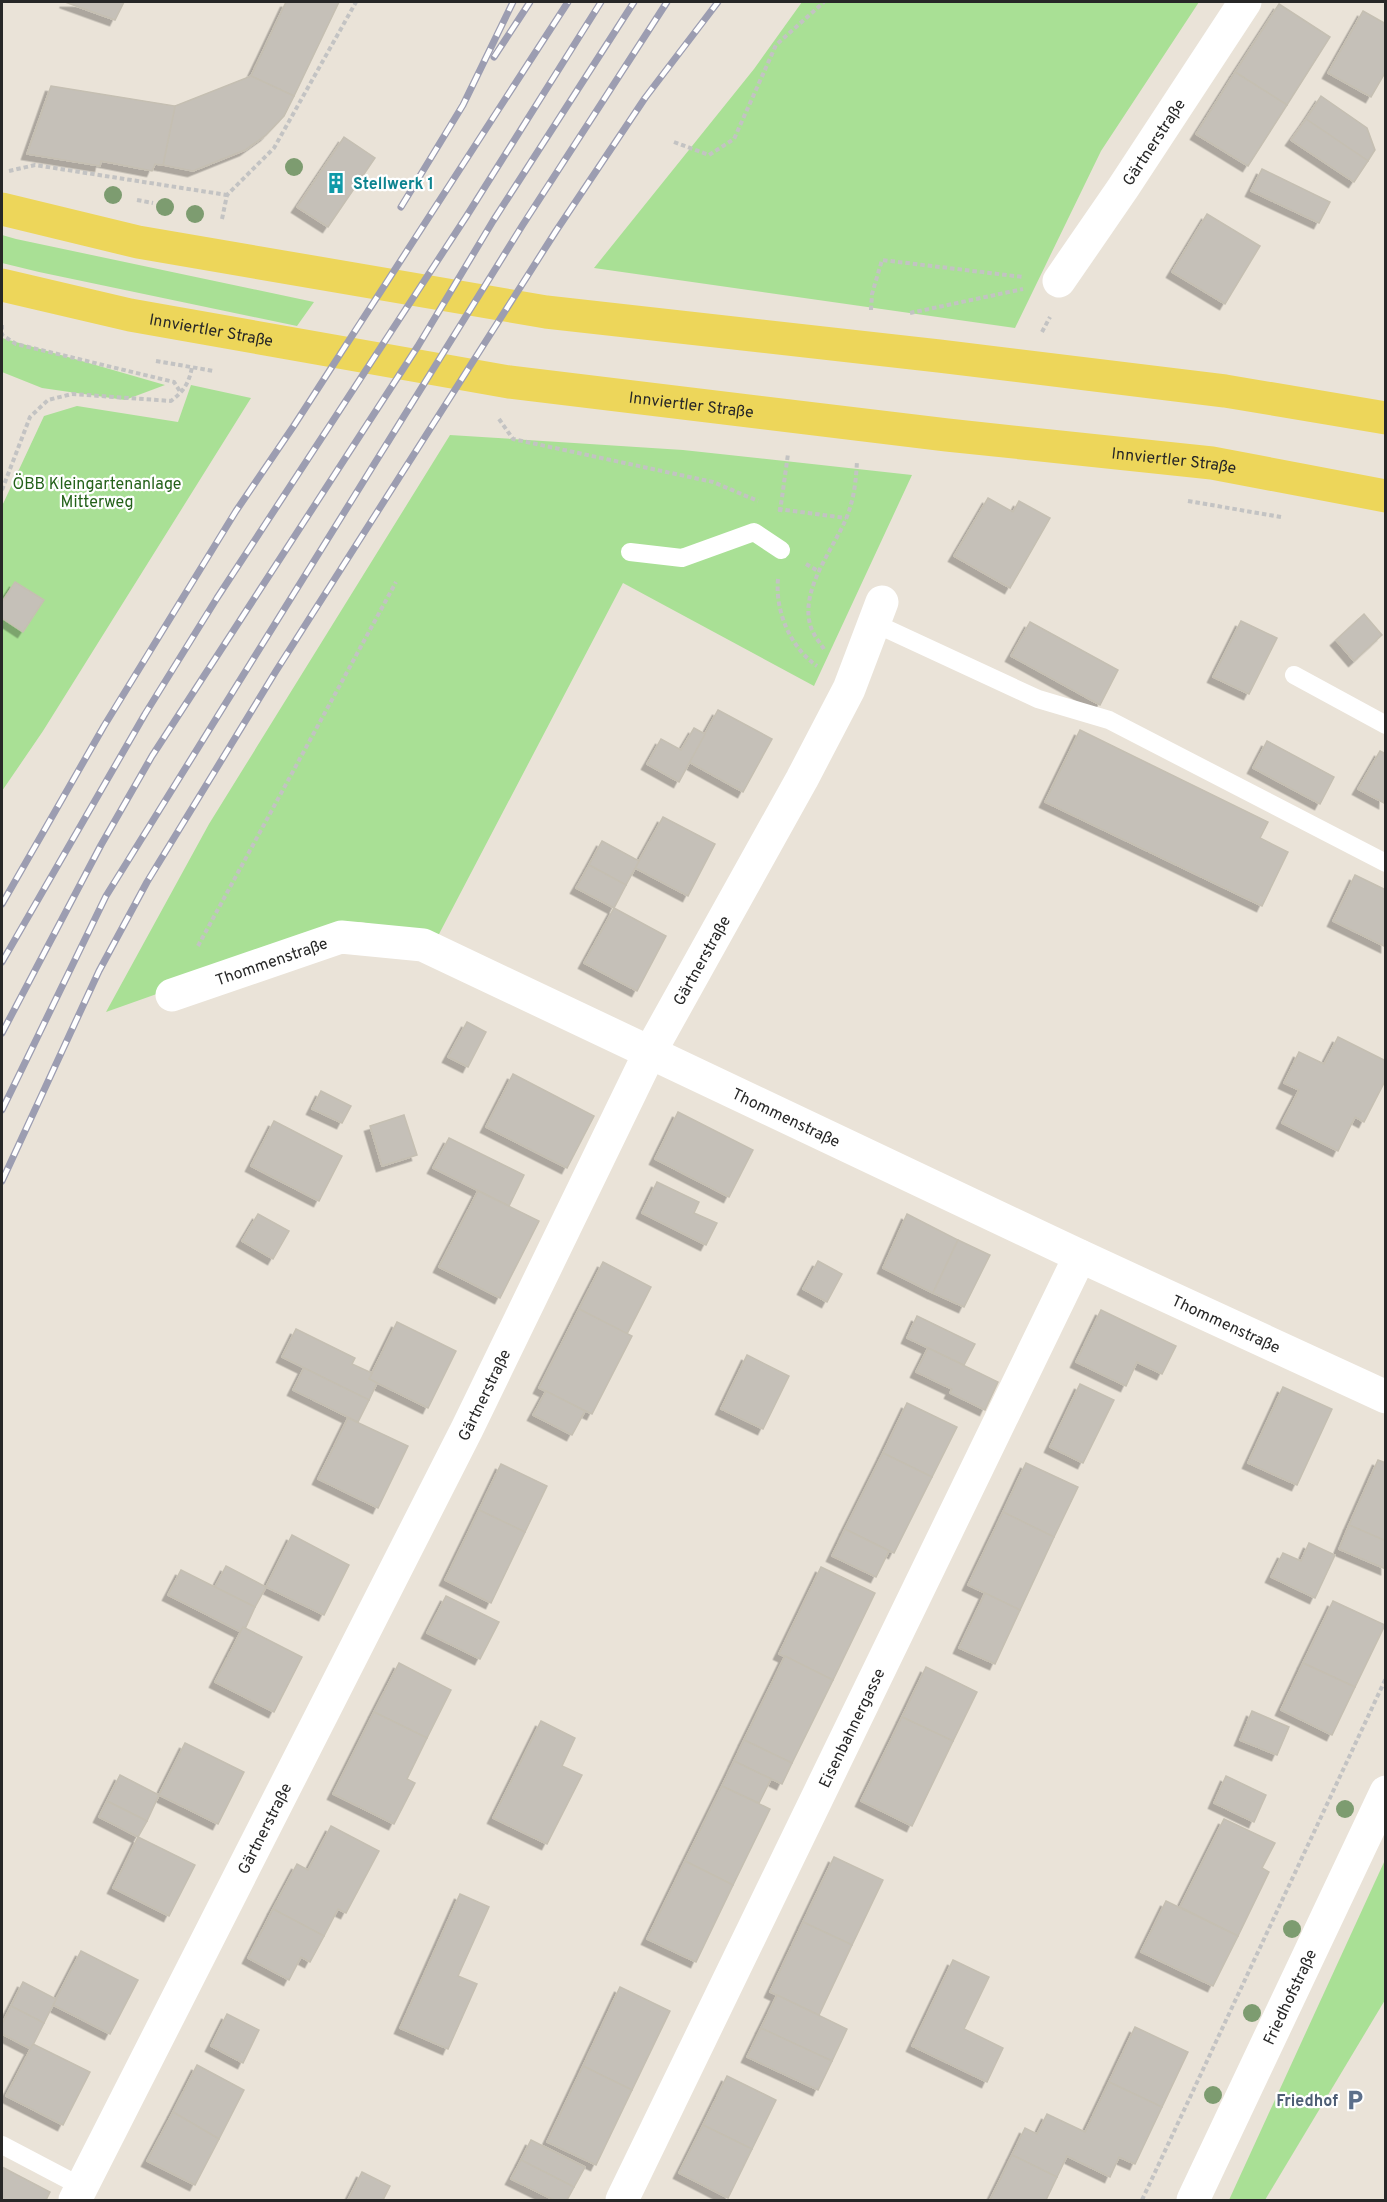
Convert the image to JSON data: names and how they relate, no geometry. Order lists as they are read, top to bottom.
{
  "streets": {
    "main road": ["Innviertler Straße"],
    "street": [
      "Gärtnerstraße",
      "Thommenstraße",
      "Eisenbahnergasse",
      "Friedhofstraße"
    ]
  },
  "crossings": [
    ["Gärtnerstraße", "Thommenstraße"],
    ["Thommenstraße", "Eisenbahnergasse"]
  ],
  "parks": ["ÖBB Kleingartenanlage Mitterweg"],
  "places": {
    "building": ["Stellwerk 1"],
    "parking": ["Friedhof"]
  }
}
